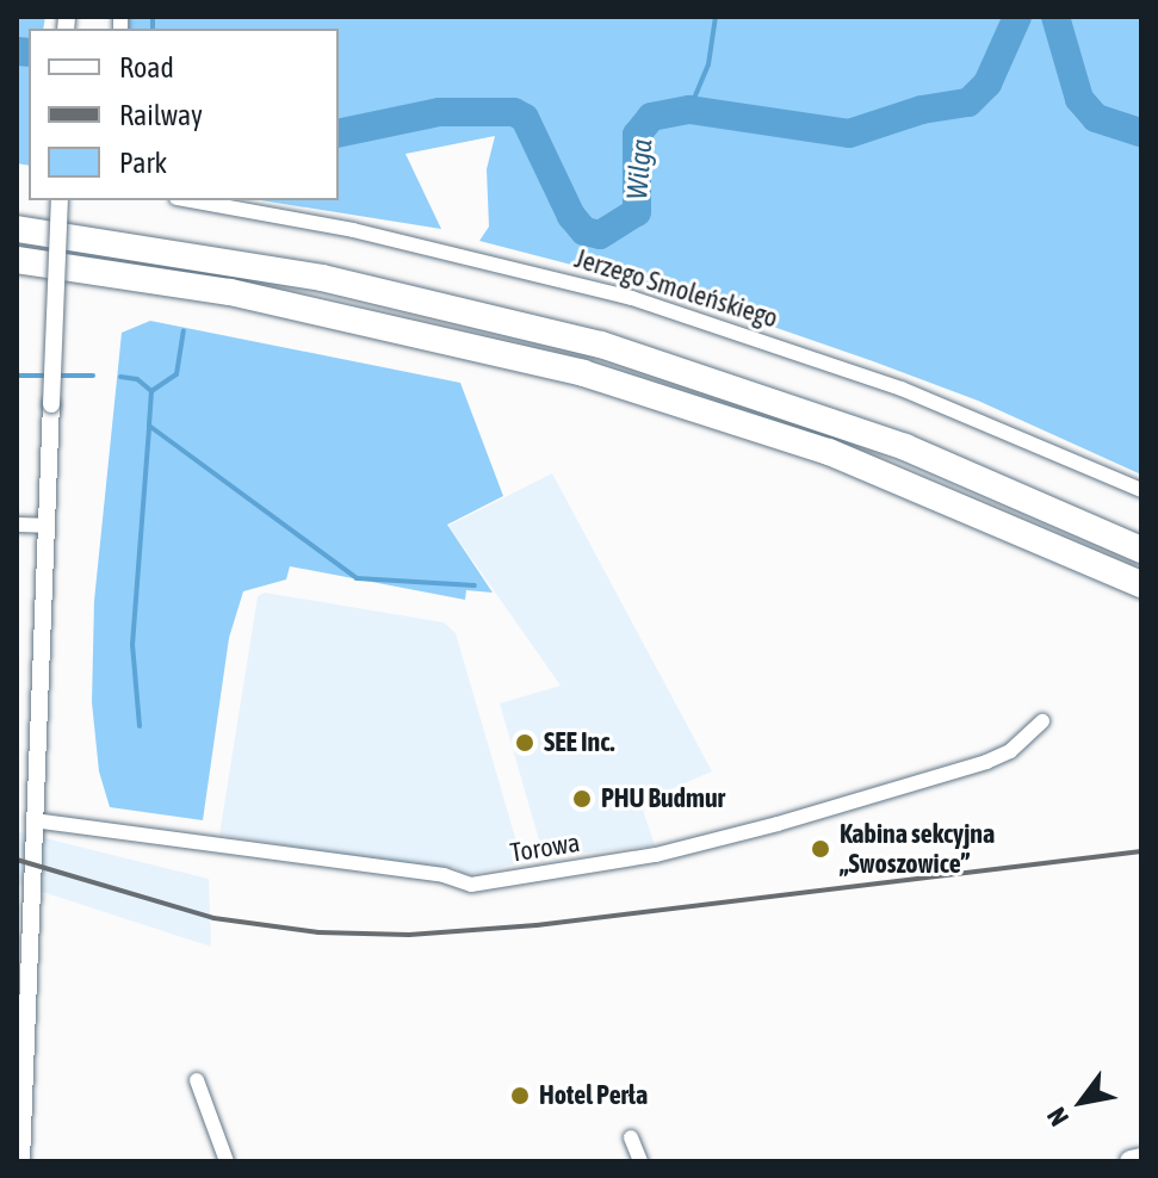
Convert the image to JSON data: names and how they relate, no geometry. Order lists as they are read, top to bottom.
{
  "streets": {
    "street": ["Jerzego Smoleńskiego", "Torowa"]
  },
  "water": ["Wilga"],
  "places": [
    "SEE Inc.",
    "PHU Budmur",
    "Kabina sekcyjna „Swoszowice”",
    "Hotel Perła"
  ],
  "legend": ["Road", "Railway", "Park"],
  "north": "bottom left"
}
